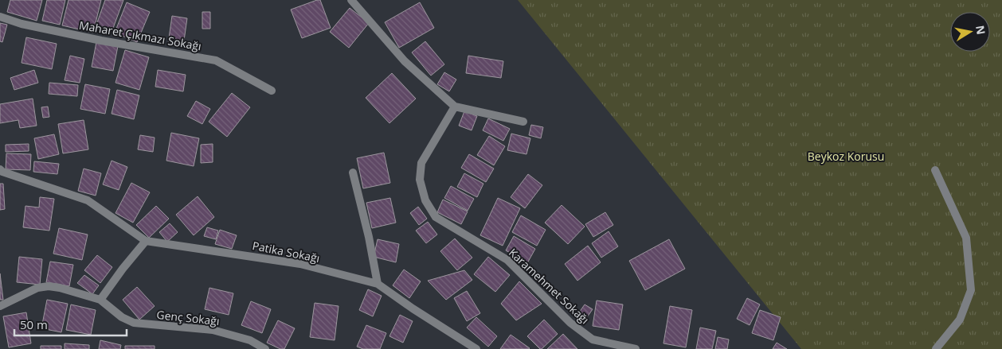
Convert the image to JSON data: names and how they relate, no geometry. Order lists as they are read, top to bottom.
{
  "streets": {
    "street": [
      "Maharet Çıkmazı Sokağı",
      "Patika Sokağı",
      "Karamehmet Sokağı",
      "Genç Sokağı"
    ]
  },
  "parks": ["Beykoz Korusu"],
  "scale_bar": "50 m",
  "north": "right"
}
